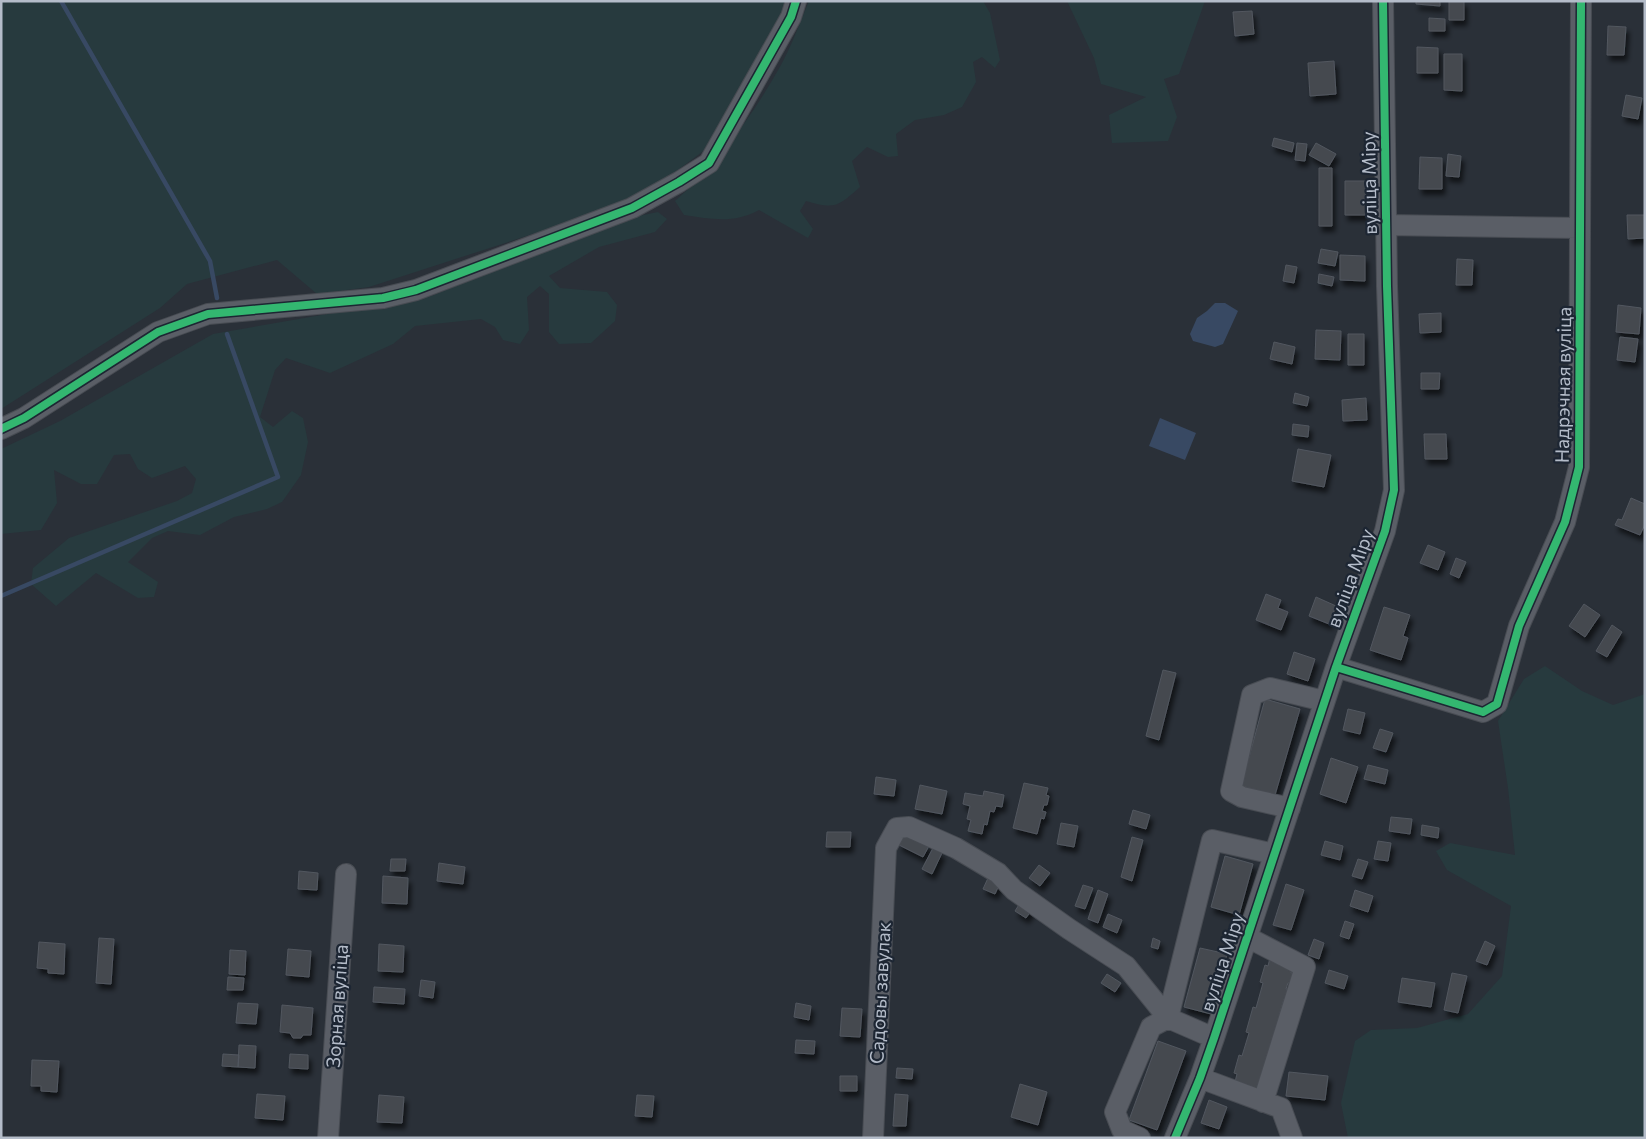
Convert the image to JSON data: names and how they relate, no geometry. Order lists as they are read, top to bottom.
{
  "streets": {
    "street": [
      "вуліца Міру",
      "Надрэчная вуліца",
      "Садовы завулак",
      "Зорная вуліца"
    ]
  },
  "crossings": [
    ["вуліца Міру", "Надрэчная вуліца"]
  ]
}
